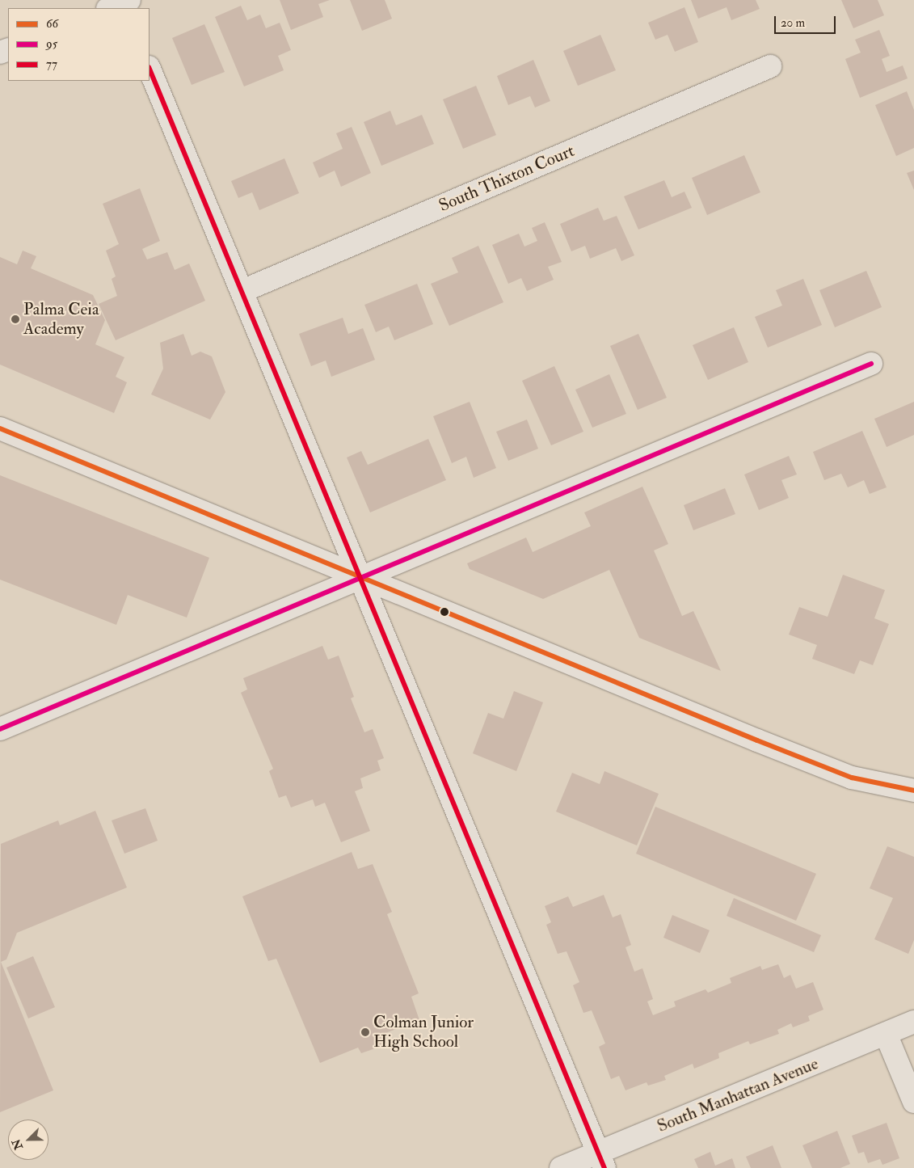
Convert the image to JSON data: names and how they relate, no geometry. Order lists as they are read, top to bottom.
{
  "streets": {
    "street": ["South Thixton Court", "South Manhattan Avenue"]
  },
  "places": ["Palma Ceia Academy", "Colman Junior High School"],
  "lines": ["transit line 77", "transit line 95", "transit line 66"],
  "legend": ["66", "95", "77"],
  "scale_bar": "20 m",
  "north": "bottom left"
}
